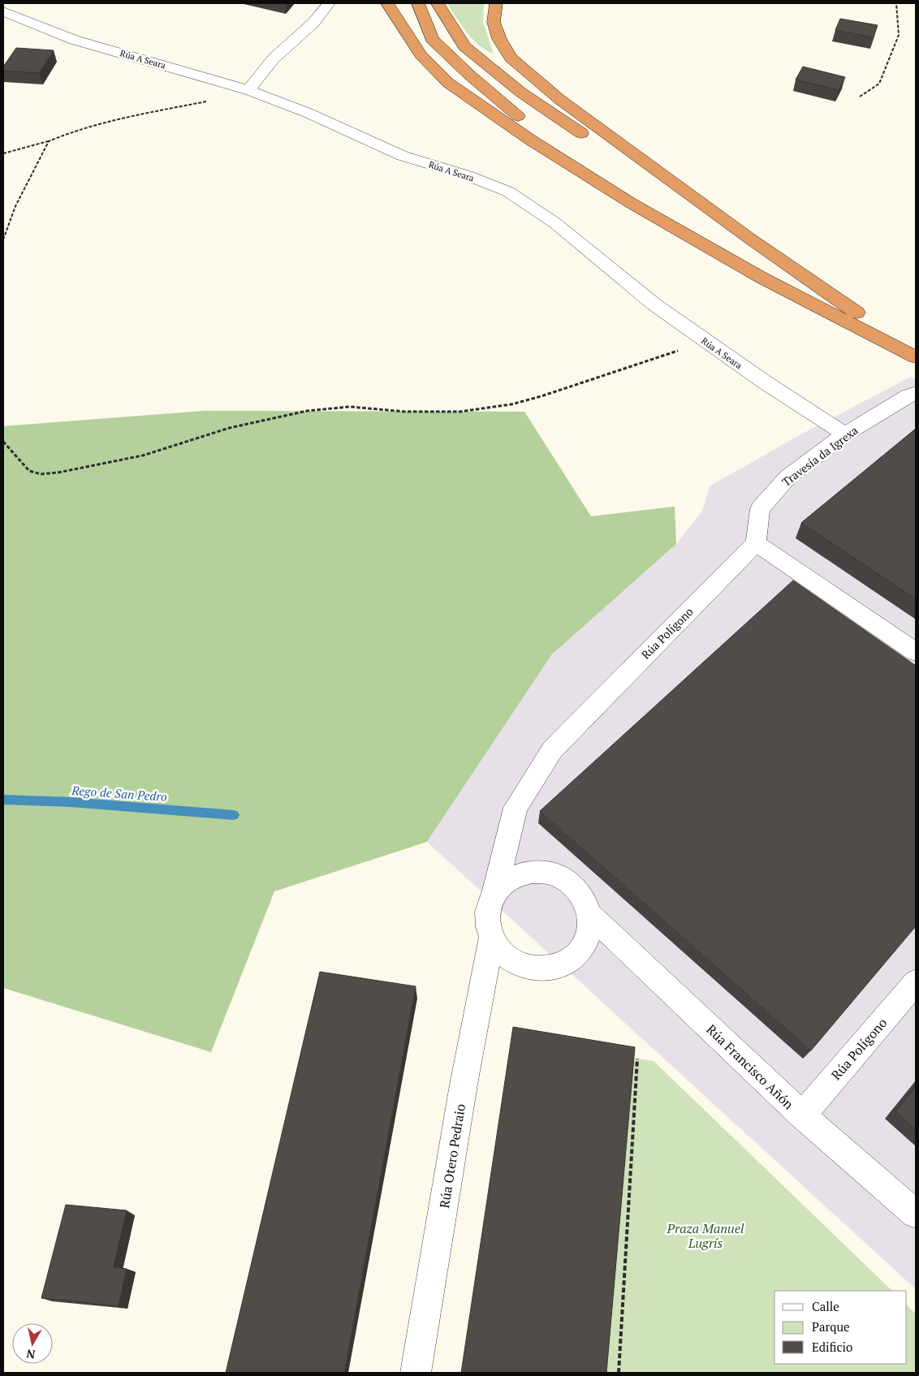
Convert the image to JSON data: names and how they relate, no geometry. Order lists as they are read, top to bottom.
{
  "streets": {
    "street": [
      "Rúa A Seara",
      "Travesía da Igrexa",
      "Rúa Polígono",
      "Rúa Francisco Añón",
      "Rúa Otero Pedraio"
    ]
  },
  "crossings": [
    ["Rúa A Seara", "Travesía da Igrexa"],
    ["Travesía da Igrexa", "Rúa Polígono"],
    ["Rúa Polígono", "Rúa Francisco Añón"],
    ["Rúa Polígono", "Rúa Otero Pedraio"],
    ["Rúa Francisco Añón", "Rúa Otero Pedraio"]
  ],
  "water": ["Rego de San Pedro"],
  "parks": ["Praza Manuel Lugrís"],
  "legend": ["Calle", "Parque", "Edificio"],
  "north": "bottom"
}
